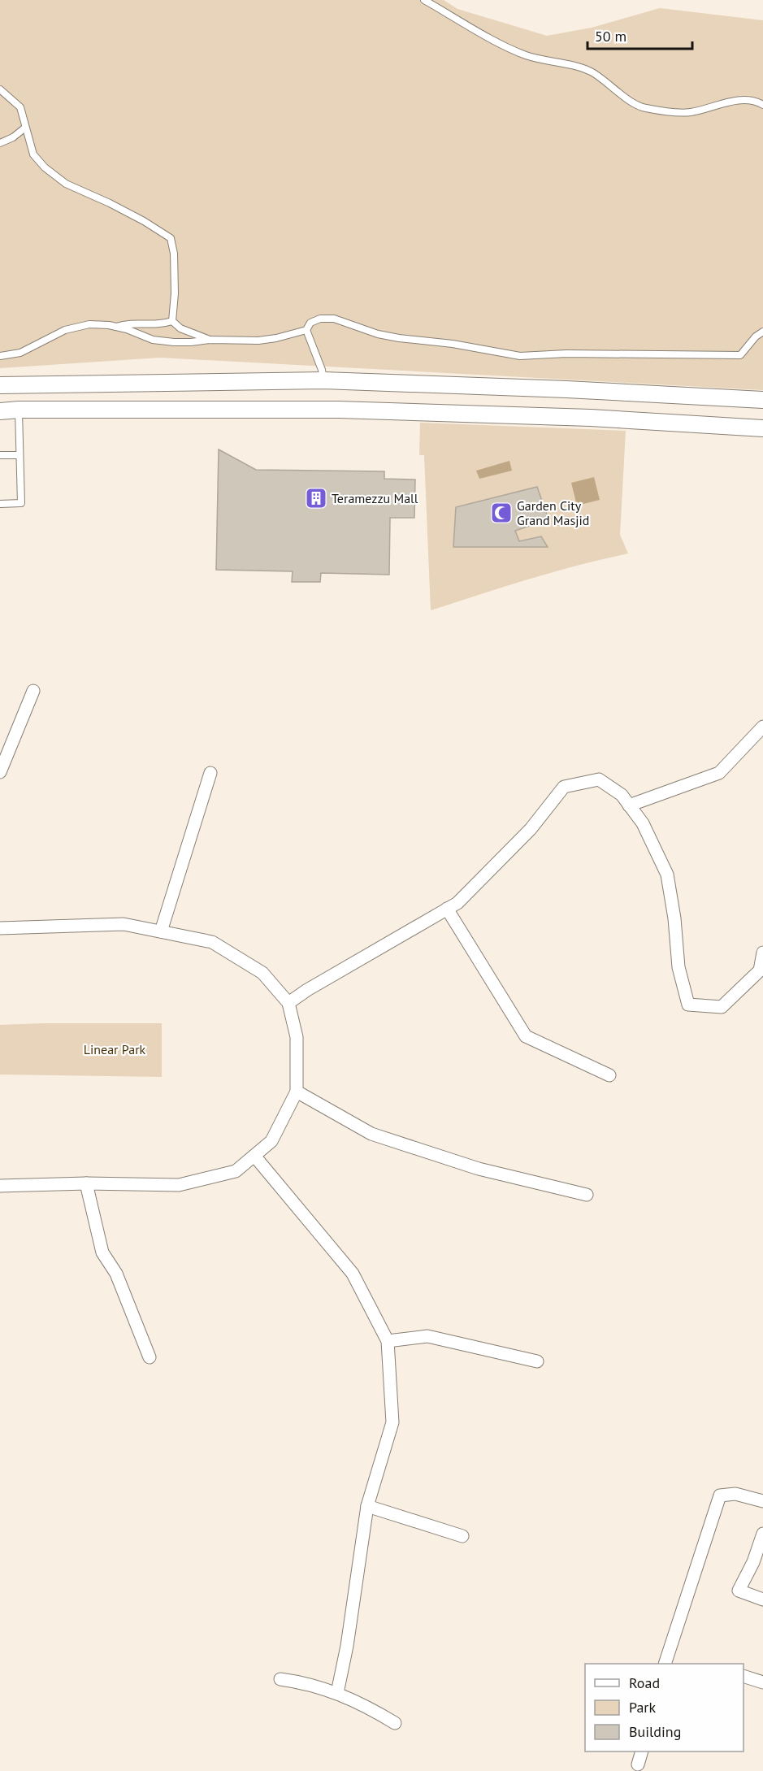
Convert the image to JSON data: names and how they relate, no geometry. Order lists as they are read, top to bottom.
{
  "parks": ["Linear Park"],
  "places": {
    "building": ["Teramezzu Mall"],
    "mosque": ["Garden City Grand Masjid"]
  },
  "legend": ["Road", "Park", "Building"],
  "scale_bar": "50 m"
}
